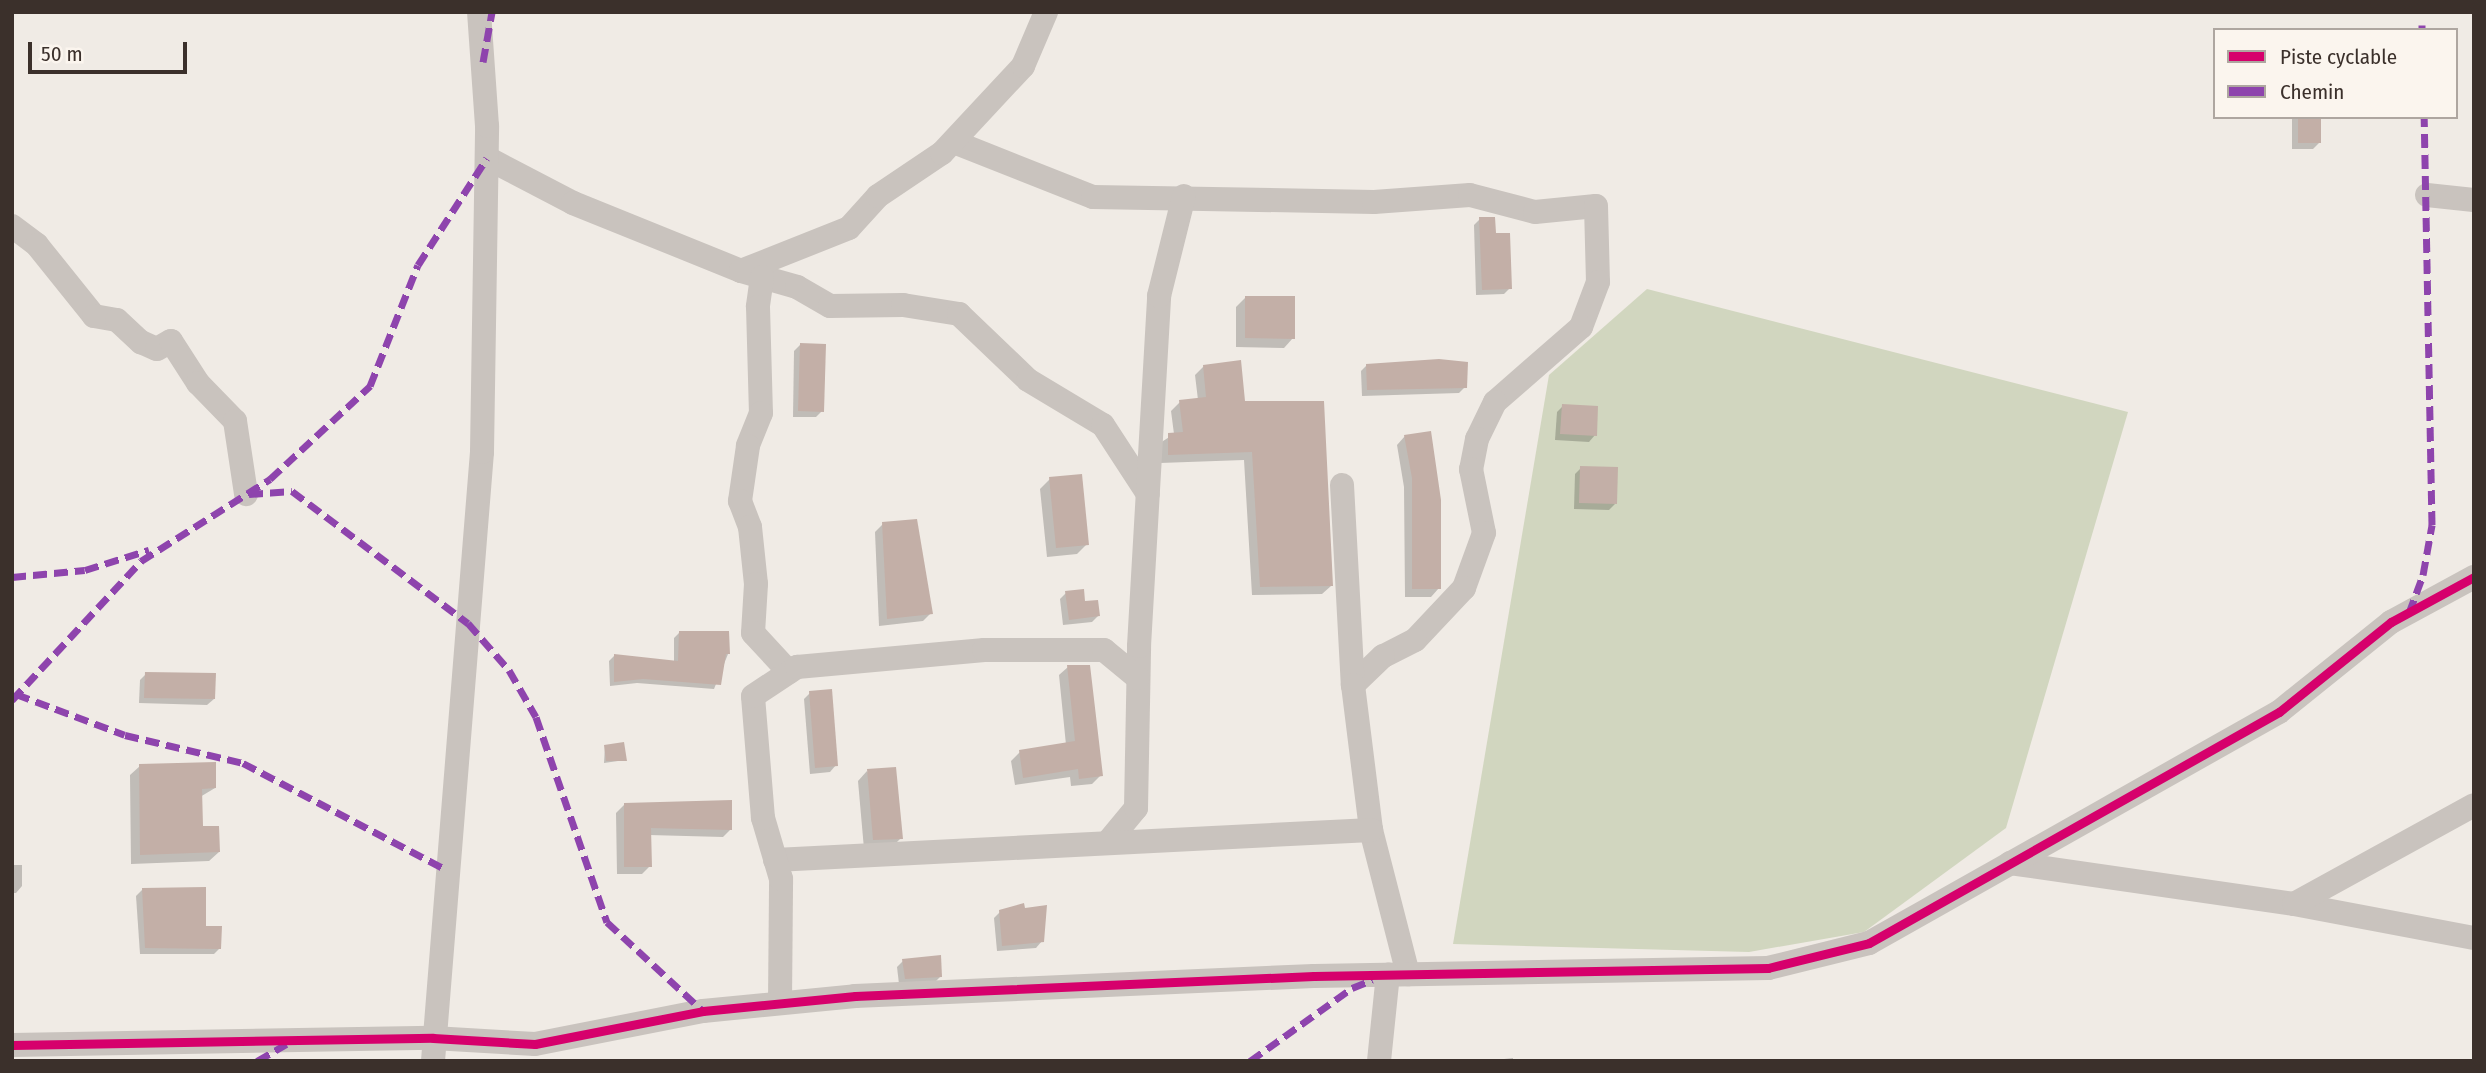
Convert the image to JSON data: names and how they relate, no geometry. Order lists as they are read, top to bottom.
{
  "legend": ["Piste cyclable", "Chemin"],
  "scale_bar": "50 m"
}
